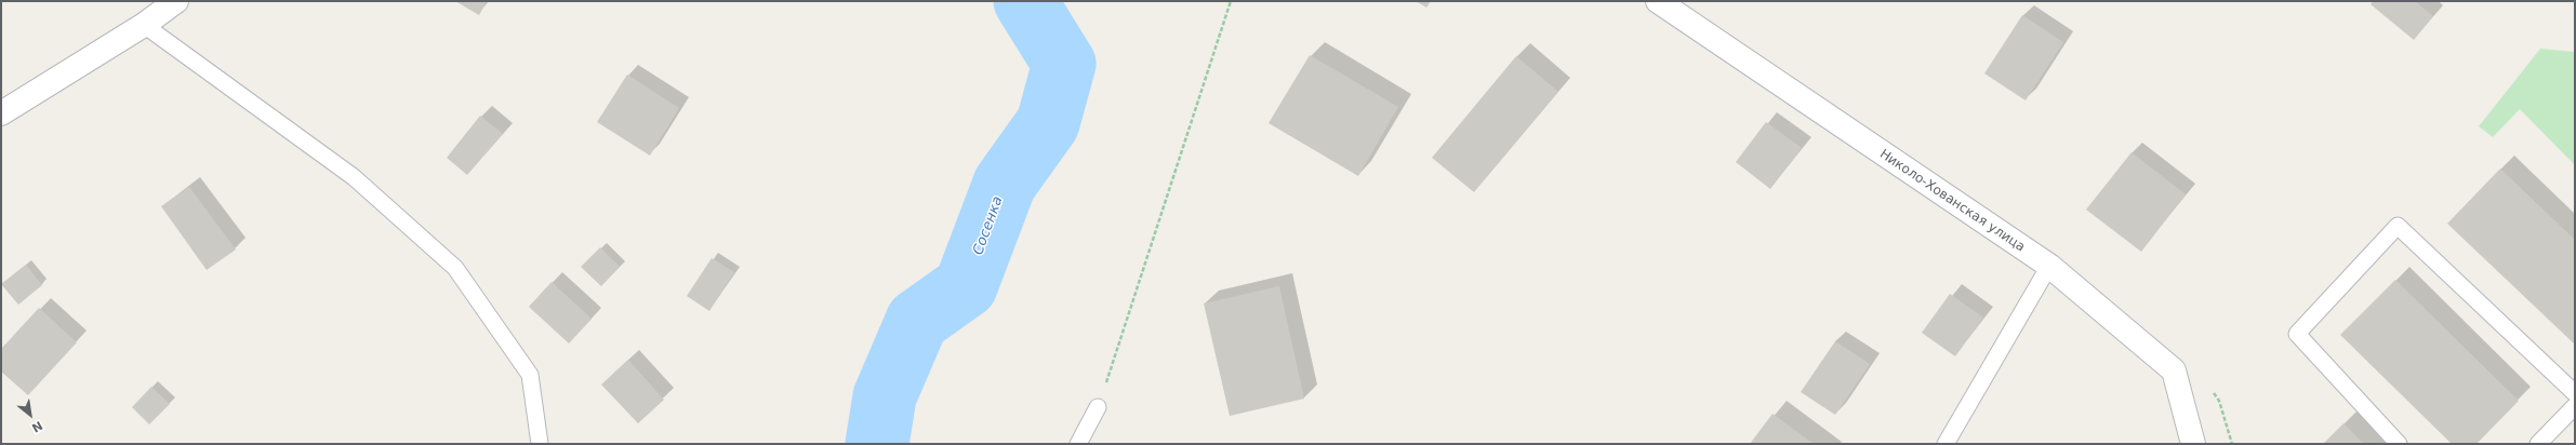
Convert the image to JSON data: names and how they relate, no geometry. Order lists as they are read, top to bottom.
{
  "streets": {
    "street": ["Николо-Хованская улица"]
  },
  "water": ["Сосенка"],
  "north": "bottom right"
}
